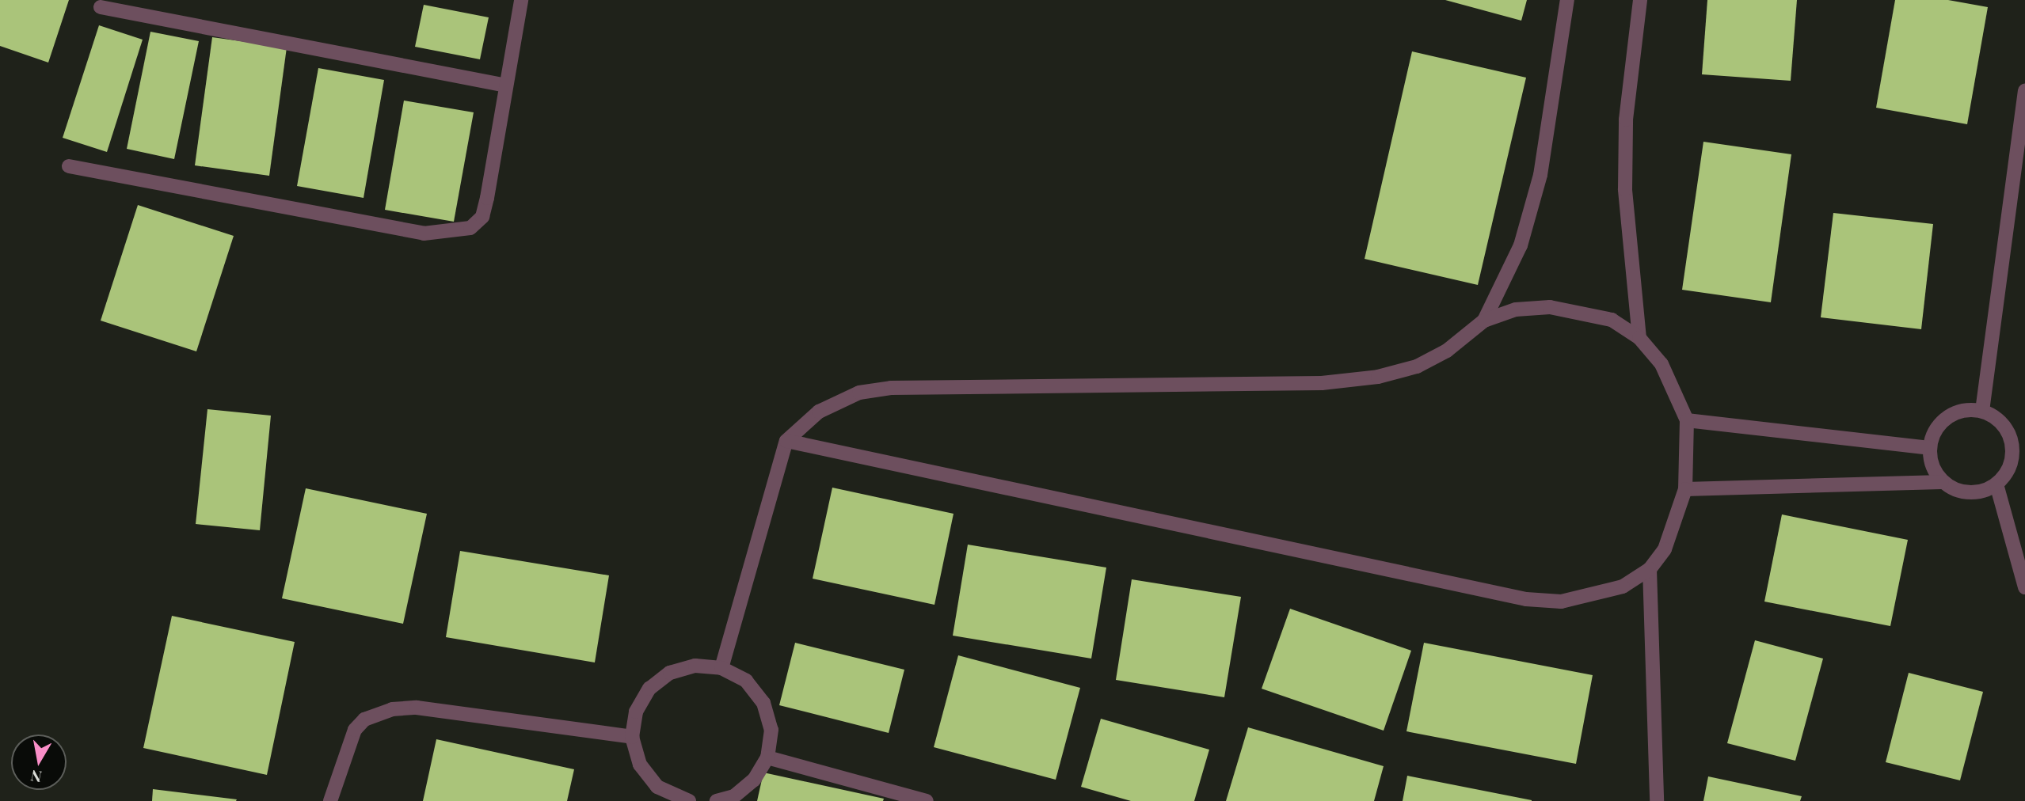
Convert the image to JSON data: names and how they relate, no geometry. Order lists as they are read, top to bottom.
{
  "north": "bottom"
}
